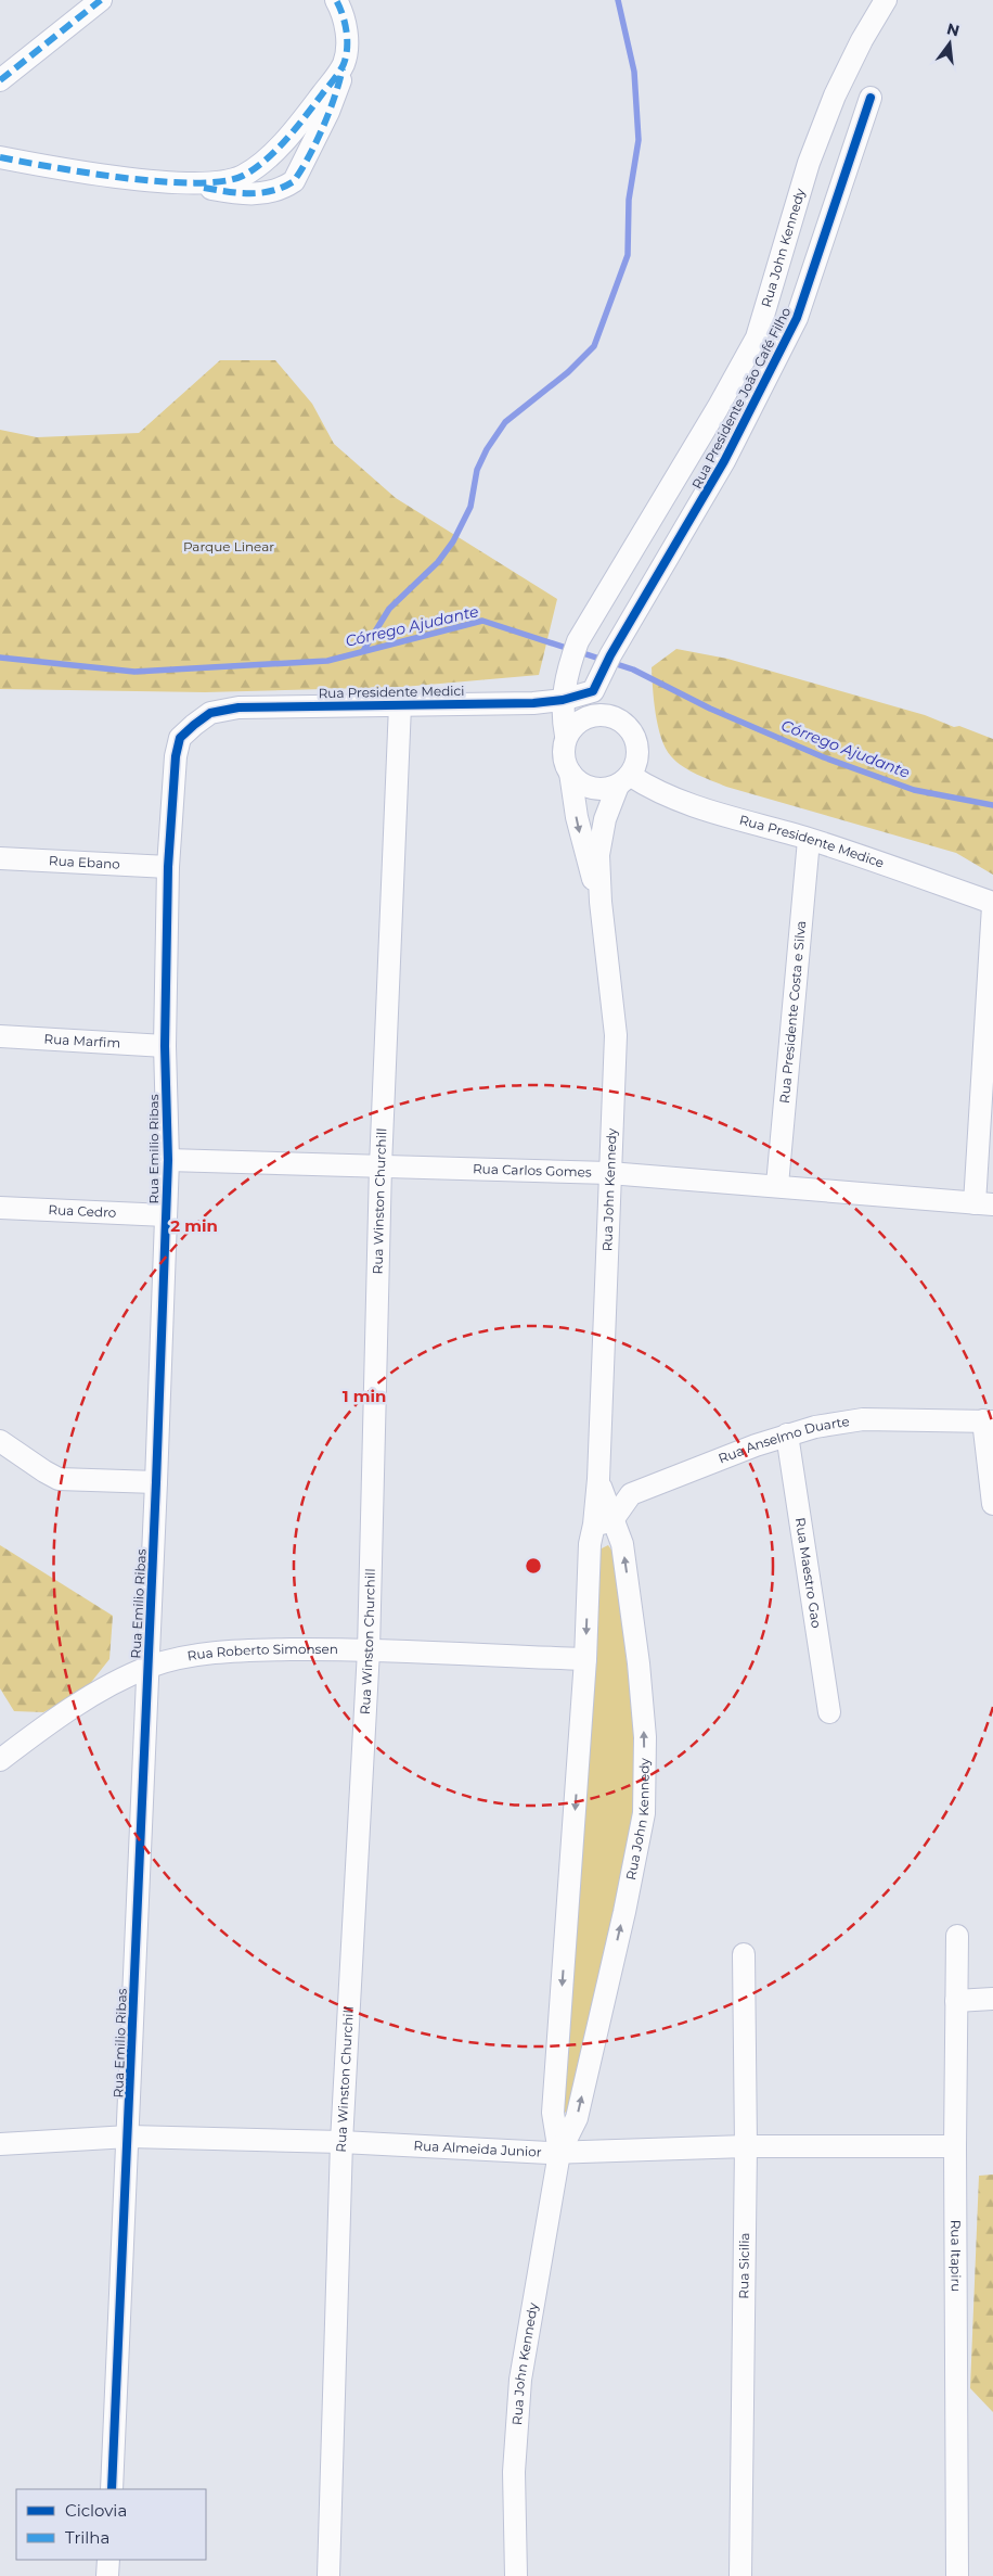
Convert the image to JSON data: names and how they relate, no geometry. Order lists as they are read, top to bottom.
{
  "streets": {
    "street": [
      "Rua John Kennedy",
      "Rua Presidente João Café Filho",
      "Rua Presidente Medici",
      "Rua Presidente Medice",
      "Rua Ebano",
      "Rua Presidente Costa e Silva",
      "Rua Marfim",
      "Rua Emilio Ribas",
      "Rua Carlos Gomes",
      "Rua Winston Churchill",
      "Rua Cedro",
      "Rua Anselmo Duarte",
      "Rua Maestro Gao",
      "Rua Roberto Simonsen",
      "Rua Almeida Junior",
      "Rua Itapiru",
      "Rua Sicilia"
    ]
  },
  "crossings": [
    ["Rua John Kennedy", "Rua Presidente João Café Filho"],
    ["Rua John Kennedy", "Rua Presidente Medici"],
    ["Rua John Kennedy", "Rua Presidente Medice"],
    ["Rua John Kennedy", "Rua Carlos Gomes"],
    ["Rua John Kennedy", "Rua Anselmo Duarte"],
    ["Rua John Kennedy", "Rua Roberto Simonsen"],
    ["Rua John Kennedy", "Rua Almeida Junior"],
    ["Rua Presidente João Café Filho", "Rua Presidente Medici"],
    ["Rua Presidente Medici", "Rua Emilio Ribas"],
    ["Rua Presidente Medici", "Rua Winston Churchill"],
    ["Rua Presidente Medice", "Rua Presidente Costa e Silva"],
    ["Rua Ebano", "Rua Emilio Ribas"],
    ["Rua Presidente Costa e Silva", "Rua Carlos Gomes"],
    ["Rua Marfim", "Rua Emilio Ribas"],
    ["Rua Emilio Ribas", "Rua Carlos Gomes"],
    ["Rua Emilio Ribas", "Rua Cedro"],
    ["Rua Emilio Ribas", "Rua Roberto Simonsen"],
    ["Rua Emilio Ribas", "Rua Almeida Junior"],
    ["Rua Carlos Gomes", "Rua Winston Churchill"],
    ["Rua Winston Churchill", "Rua Roberto Simonsen"],
    ["Rua Winston Churchill", "Rua Almeida Junior"],
    ["Rua Anselmo Duarte", "Rua Maestro Gao"],
    ["Rua Almeida Junior", "Rua Itapiru"],
    ["Rua Almeida Junior", "Rua Sicilia"]
  ],
  "water": ["Córrego Ajudante"],
  "parks": ["Parque Linear"],
  "legend": ["Ciclovia", "Trilha"],
  "north": "top",
  "rings": ["2 min", "1 min"]
}
